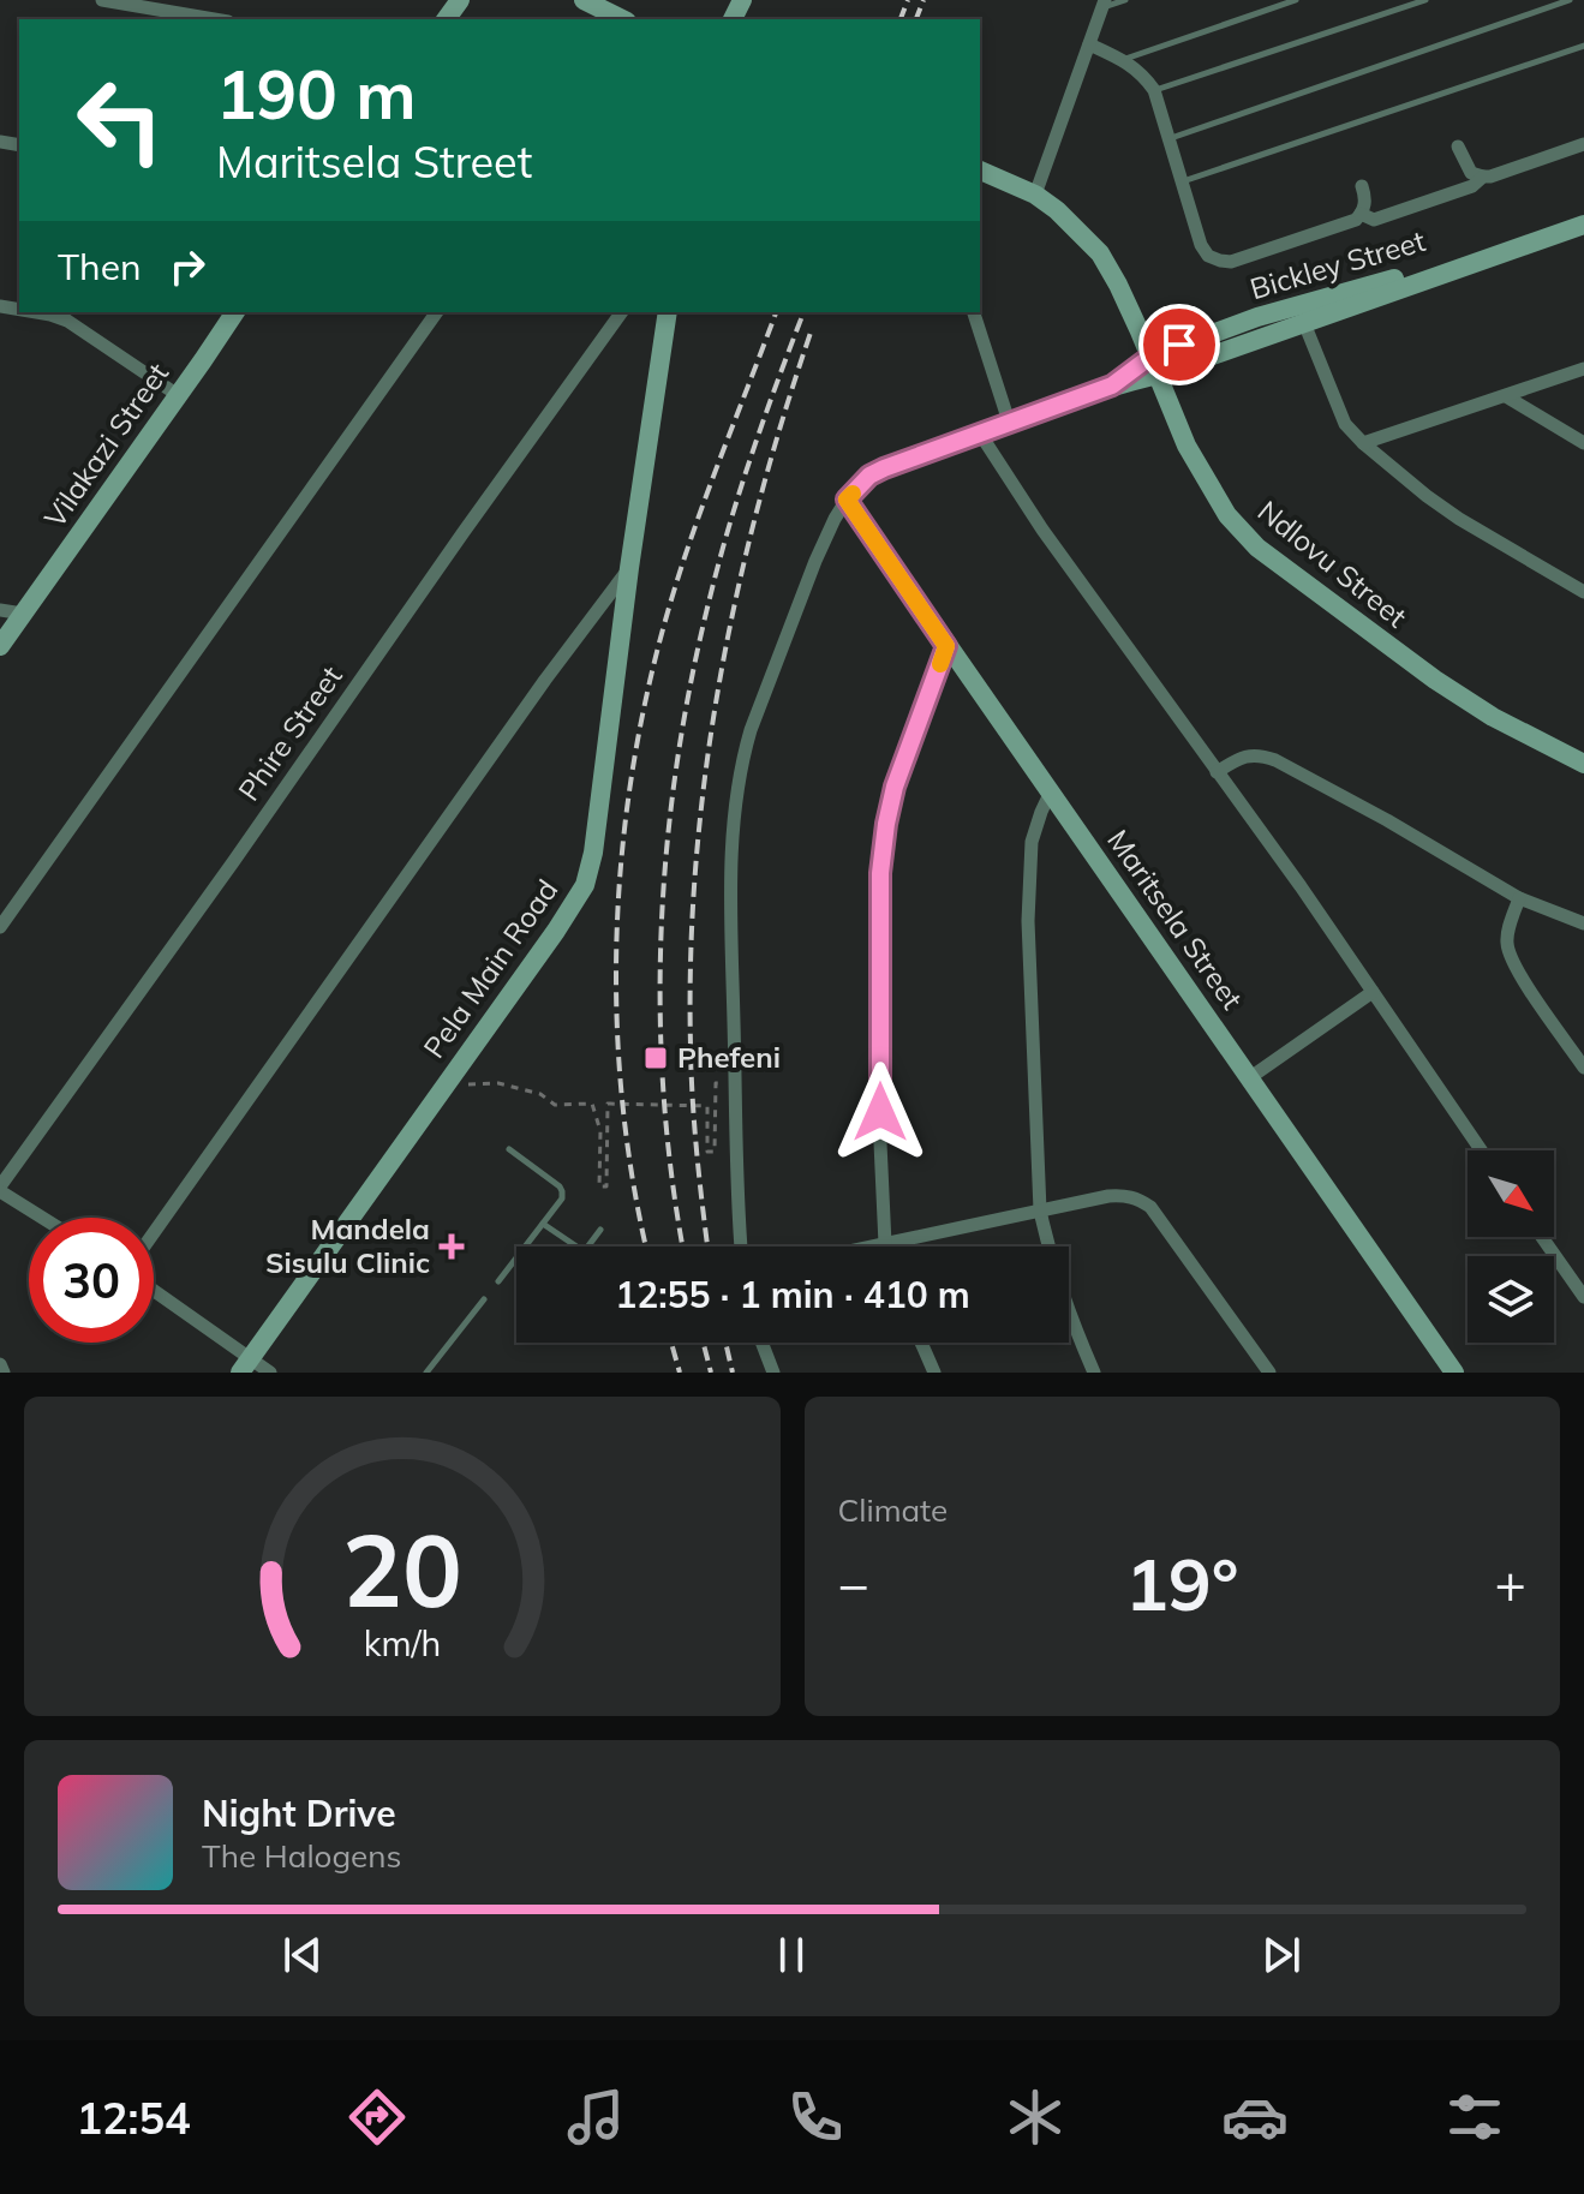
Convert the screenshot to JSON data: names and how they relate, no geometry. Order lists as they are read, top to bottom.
{
  "streets": {
    "street": [
      "Bickley Street",
      "Vilakazi Street",
      "Ndlovu Street",
      "Phire Street",
      "Maritsela Street",
      "Pela Main Road"
    ]
  },
  "crossings": [
    ["Bickley Street", "Ndlovu Street"],
    ["Bickley Street", "Maritsela Street"]
  ],
  "places": {
    "transit": ["Phefeni"],
    "health": ["Mandela Sisulu Clinic"]
  },
  "north": "bottom right",
  "page": {
    "turn": ["190 m", "Maritsela Street"],
    "then": "Then",
    "limit": "30",
    "trip": "12:55 · 1 min · 410 m",
    "tile": "Climate",
    "heat": ["−", "19°", "+"],
    "song": ["Night Drive", "The Halogens"],
    "tabs": "12:54",
    "gauge": ["20", "km/h"]
  }
}
